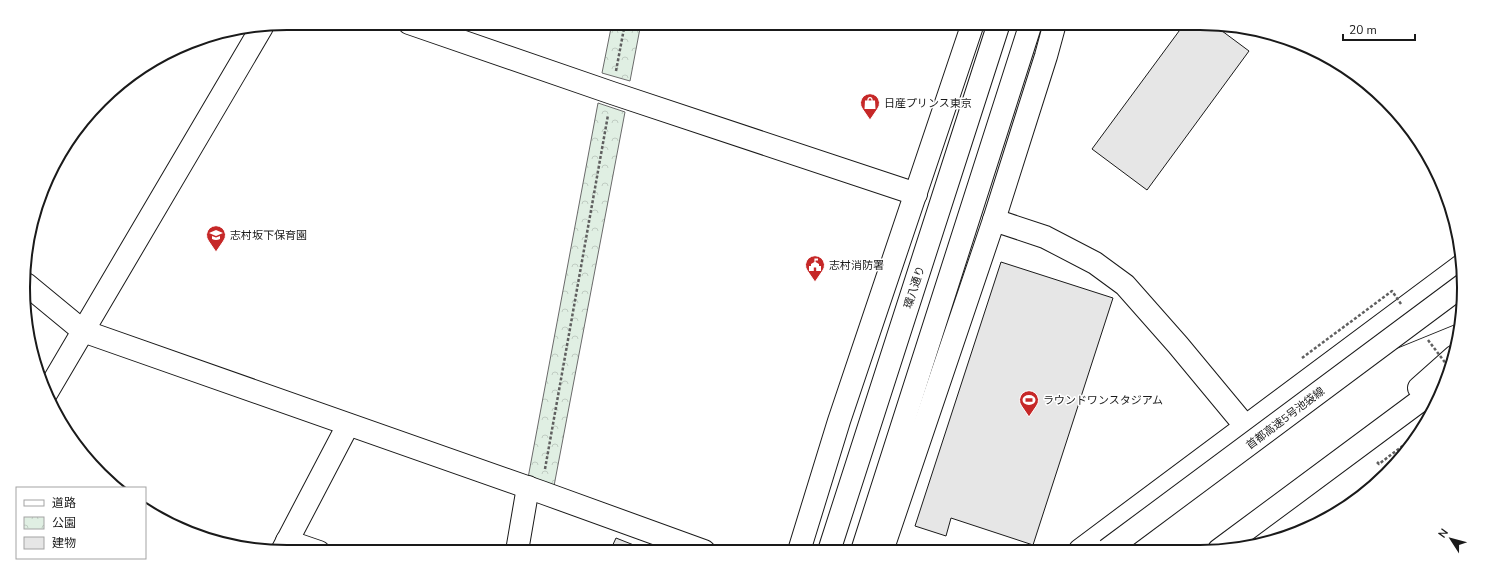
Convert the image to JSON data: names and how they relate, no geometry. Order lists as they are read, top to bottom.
{
  "streets": {
    "main road": ["環八通り", "首都高速5号池袋線"]
  },
  "places": {
    "shop": ["日産プリンス東京"],
    "school or university": ["志村坂下保育園"],
    "public building": ["志村消防署"],
    "sports": ["ラウンドワンスタジアム"]
  },
  "legend": ["道路", "公園", "建物"],
  "scale_bar": "20 m",
  "north": "top left"
}
